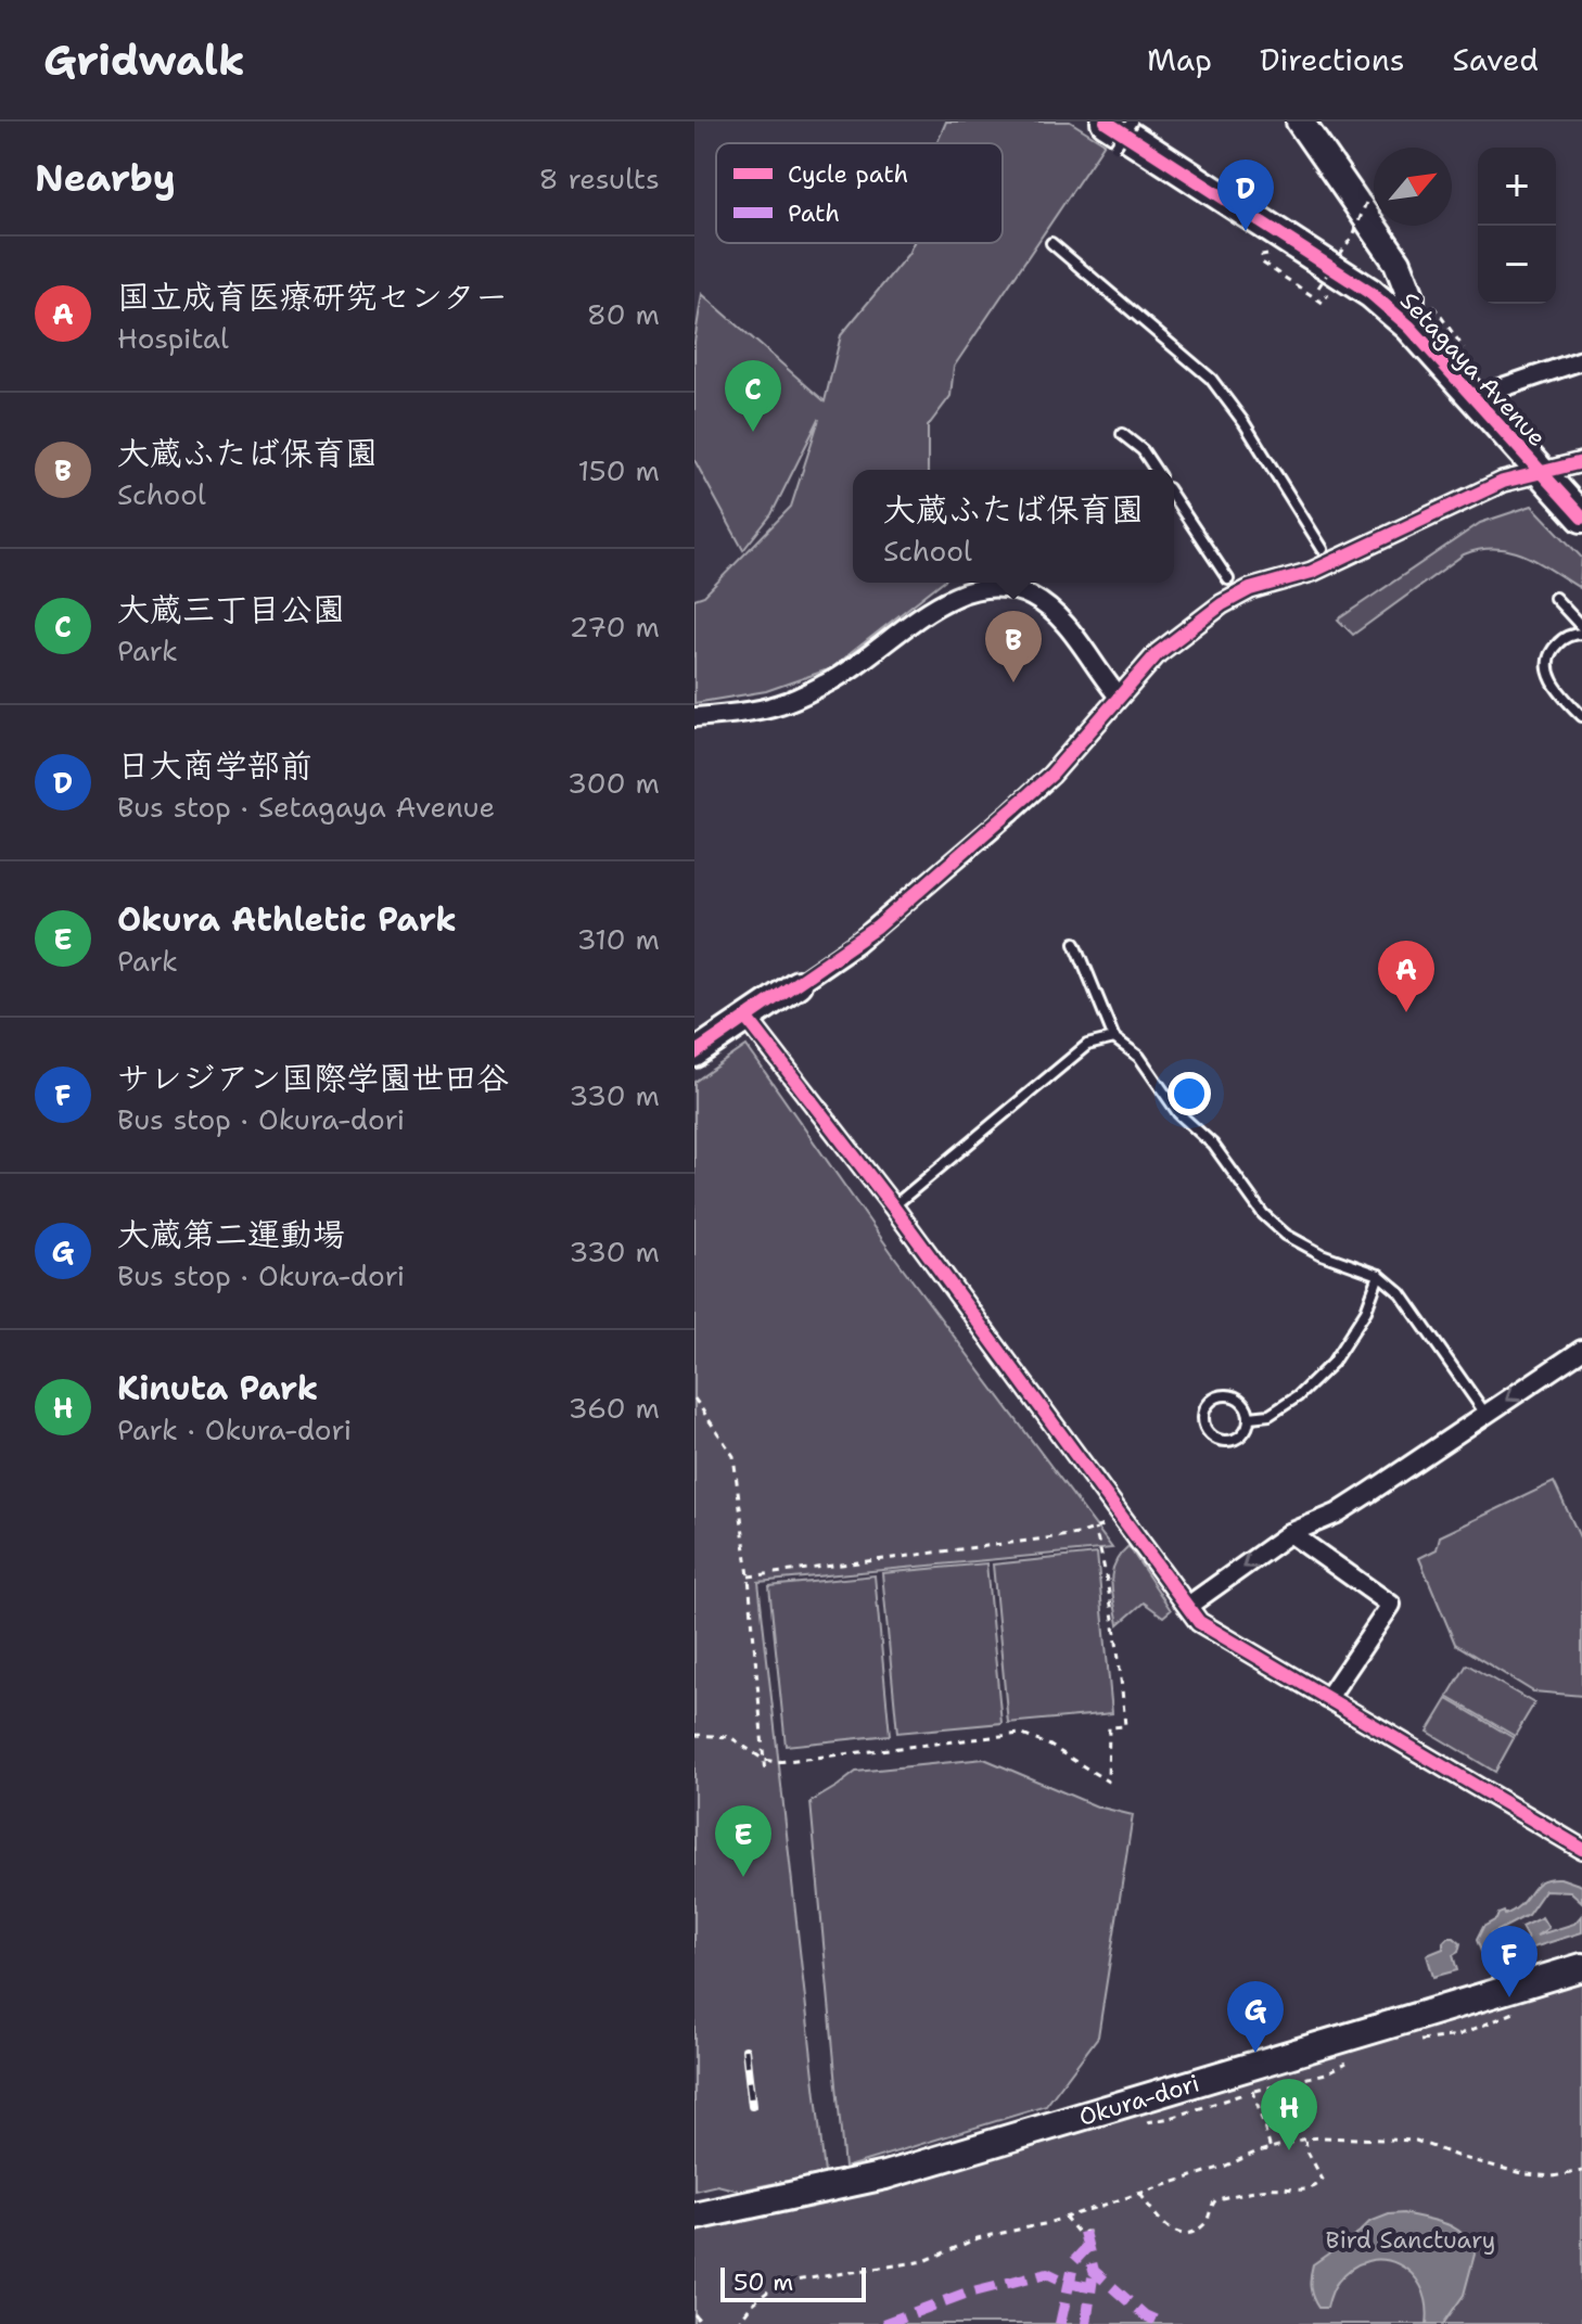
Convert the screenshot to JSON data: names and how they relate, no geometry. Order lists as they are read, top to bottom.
{
  "streets": {
    "main road": ["Setagaya Avenue"],
    "street": ["Okura-dori"]
  },
  "parks": ["Bird Sanctuary"],
  "legend": ["Cycle path", "Path"],
  "scale_bar": "50 m",
  "north": "top right",
  "page": {
    "header": "Gridwalk",
    "nav": ["Map", "Directions", "Saved"],
    "heading": ["Nearby", "8 results"],
    "map_buttons": ["+", "−"],
    "pins": [
      "D",
      "C",
      "B",
      "A",
      "E",
      "F",
      "G",
      "H"
    ],
    "list": [
      {
        "mark": "A",
        "name": "国立成育医療研究センター",
        "note": "Hospital",
        "value": "80 m"
      },
      {
        "mark": "B",
        "name": "大蔵ふたば保育園",
        "note": "School",
        "value": "150 m"
      },
      {
        "mark": "C",
        "name": "大蔵三丁目公園",
        "note": "Park",
        "value": "270 m"
      },
      {
        "mark": "D",
        "name": "日大商学部前",
        "note": "Bus stop · Setagaya Avenue",
        "value": "300 m"
      },
      {
        "mark": "E",
        "name": "Okura Athletic Park",
        "note": "Park",
        "value": "310 m"
      },
      {
        "mark": "F",
        "name": "サレジアン国際学園世田谷",
        "note": "Bus stop · Okura-dori",
        "value": "330 m"
      },
      {
        "mark": "G",
        "name": "大蔵第二運動場",
        "note": "Bus stop · Okura-dori",
        "value": "330 m"
      },
      {
        "mark": "H",
        "name": "Kinuta Park",
        "note": "Park · Okura-dori",
        "value": "360 m"
      }
    ],
    "popup": ["大蔵ふたば保育園", "School"],
    "scale": "50 m"
  }
}
